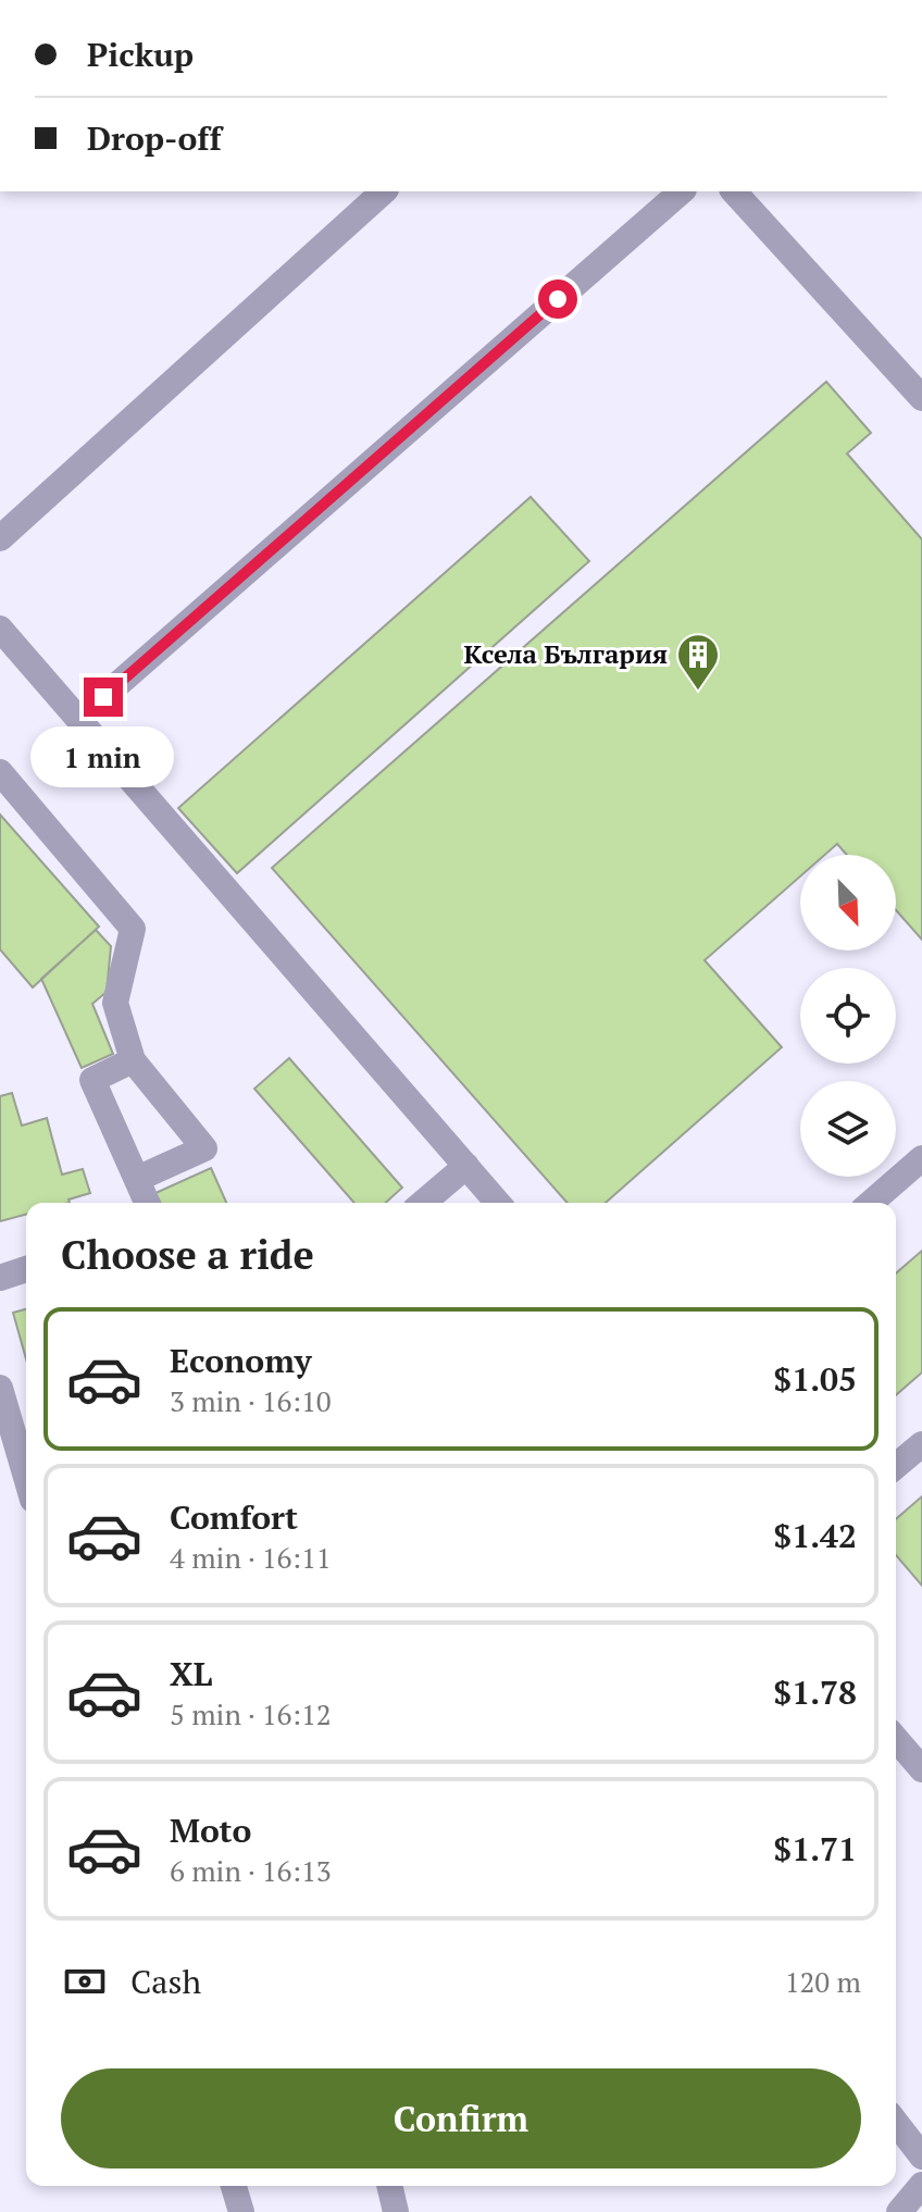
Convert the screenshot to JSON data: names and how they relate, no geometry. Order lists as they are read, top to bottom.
{
  "places": {
    "building": ["Ксела България"]
  },
  "north": "bottom right",
  "page": {
    "banner": ["Pickup", "Drop-off"],
    "bubble": "1 min",
    "heading": "Choose a ride",
    "list": [
      {
        "name": "Economy",
        "note": "3 min · 16:10",
        "value": "$1.05"
      },
      {
        "name": "Comfort",
        "note": "4 min · 16:11",
        "value": "$1.42"
      },
      {
        "name": "XL",
        "note": "5 min · 16:12",
        "value": "$1.78"
      },
      {
        "name": "Moto",
        "note": "6 min · 16:13",
        "value": "$1.71"
      }
    ],
    "pay": ["Cash", "120 m"],
    "buttons": "Confirm"
  }
}
